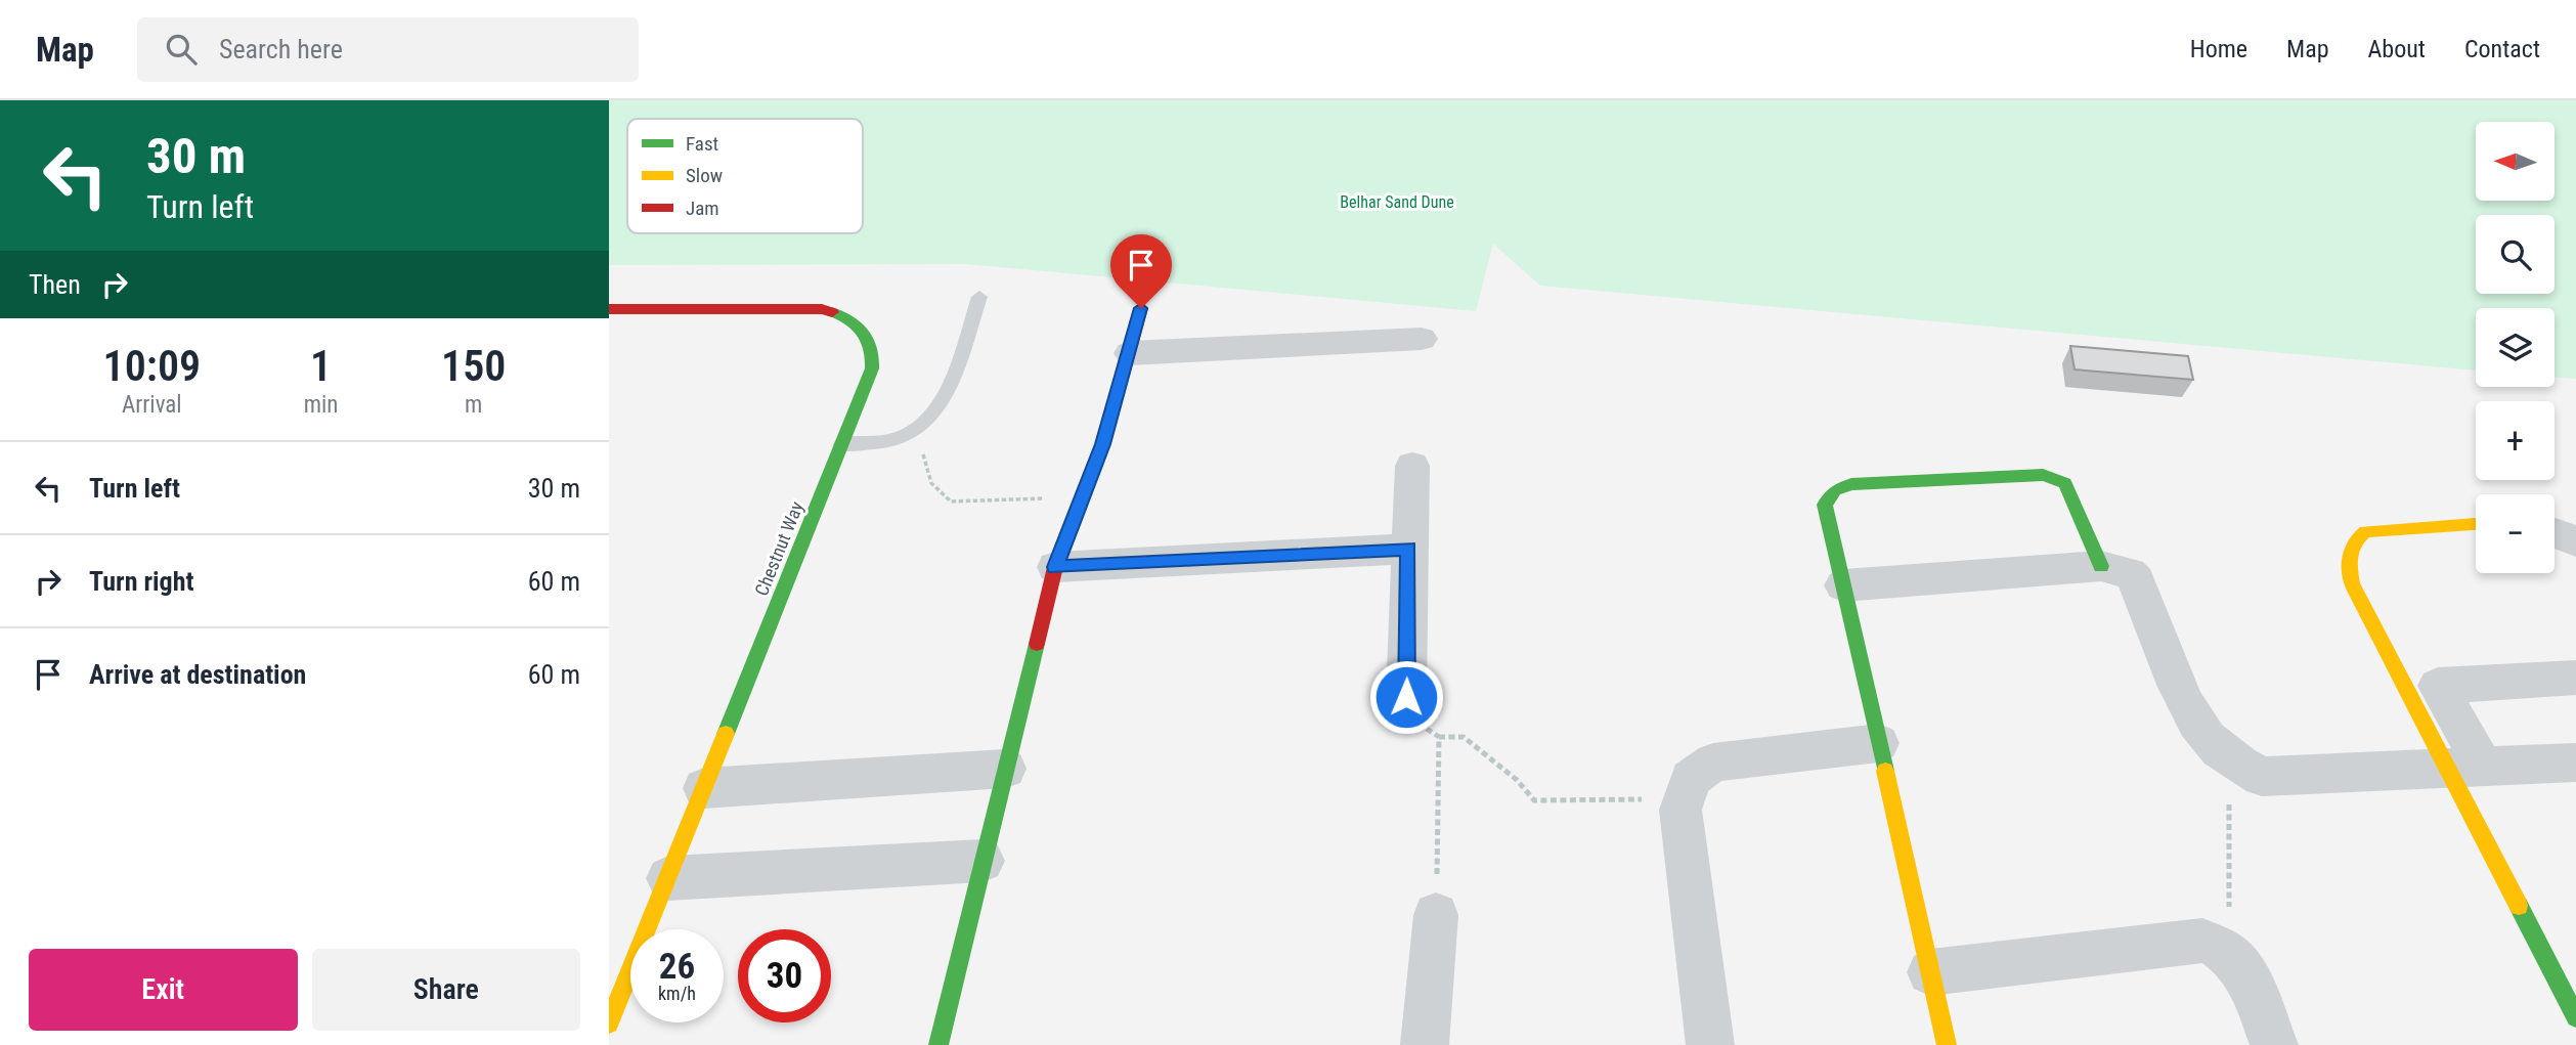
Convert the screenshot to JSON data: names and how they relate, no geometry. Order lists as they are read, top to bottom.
{
  "streets": {
    "street": ["Chestnut Way"]
  },
  "parks": ["Belhar Sand Dune"],
  "legend": ["Fast", "Slow", "Jam"],
  "north": "left",
  "page": {
    "header": "Map",
    "search": "Search here",
    "nav": [
      "Home",
      "Map",
      "About",
      "Contact"
    ],
    "turn": ["30 m", "Turn left"],
    "map_buttons": ["+", "−"],
    "then": "Then",
    "eta": [
      "10:09",
      "Arrival",
      "1",
      "min",
      "150",
      "m"
    ],
    "list": [
      {
        "name": "Turn left",
        "value": "30 m"
      },
      {
        "name": "Turn right",
        "value": "60 m"
      },
      {
        "name": "Arrive at destination",
        "value": "60 m"
      }
    ],
    "speed": "26 km/h",
    "limit": "30",
    "buttons": ["Exit", "Share"]
  }
}
